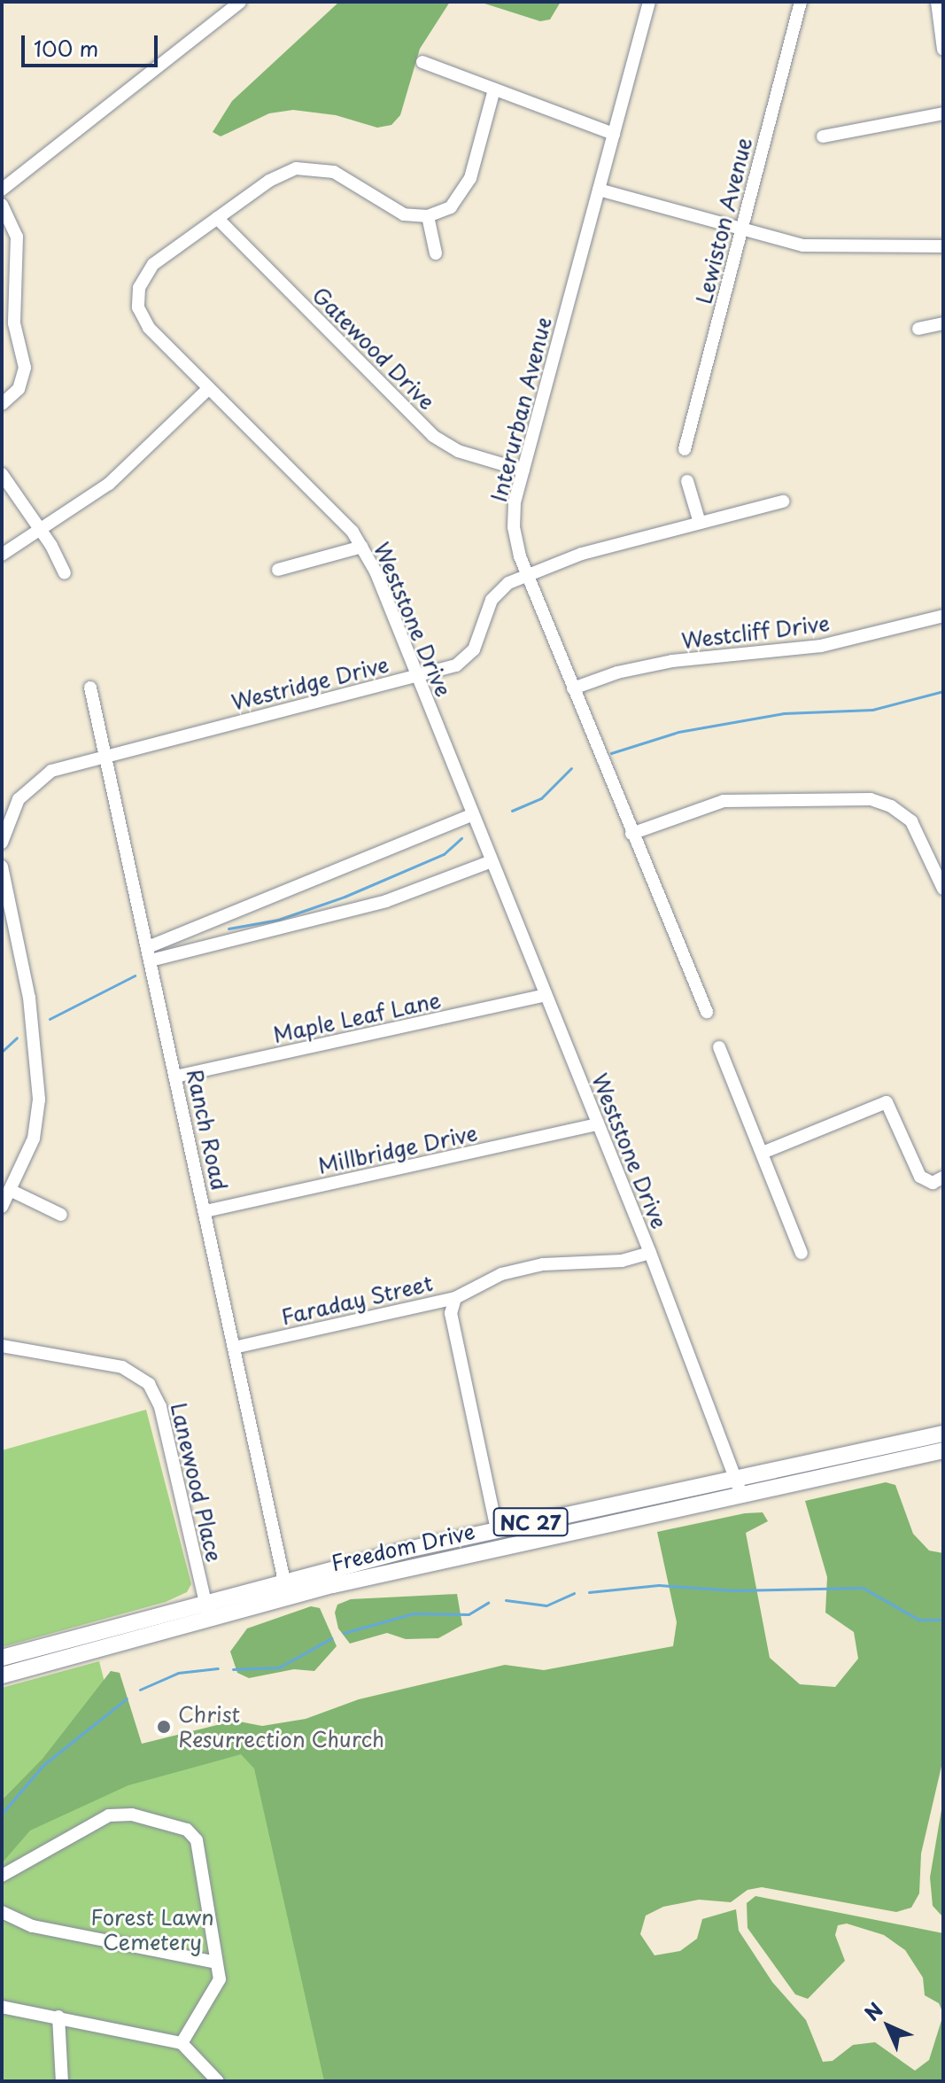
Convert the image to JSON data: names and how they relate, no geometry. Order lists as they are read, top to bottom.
{
  "streets": {
    "main road": ["NC 27", "Freedom Drive"],
    "street": [
      "Lewiston Avenue",
      "Gatewood Drive",
      "Interurban Avenue",
      "Weststone Drive",
      "Westcliff Drive",
      "Westridge Drive",
      "Maple Leaf Lane",
      "Ranch Road",
      "Millbridge Drive",
      "Faraday Street",
      "Lanewood Place"
    ]
  },
  "crossings": [
    ["Gatewood Drive", "Interurban Avenue"],
    ["Gatewood Drive", "Weststone Drive"],
    ["Interurban Avenue", "Westcliff Drive"],
    ["Interurban Avenue", "Westridge Drive"],
    ["Weststone Drive", "Westridge Drive"],
    ["Weststone Drive", "Maple Leaf Lane"],
    ["Weststone Drive", "Millbridge Drive"],
    ["Weststone Drive", "Faraday Street"],
    ["Weststone Drive", "Freedom Drive"],
    ["Westridge Drive", "Ranch Road"],
    ["Maple Leaf Lane", "Ranch Road"],
    ["Ranch Road", "Millbridge Drive"],
    ["Ranch Road", "Faraday Street"],
    ["Ranch Road", "Freedom Drive"],
    ["Lanewood Place", "Freedom Drive"]
  ],
  "parks": ["Forest Lawn Cemetery"],
  "places": ["Christ Resurrection Church"],
  "scale_bar": "100 m",
  "north": "top left"
}
